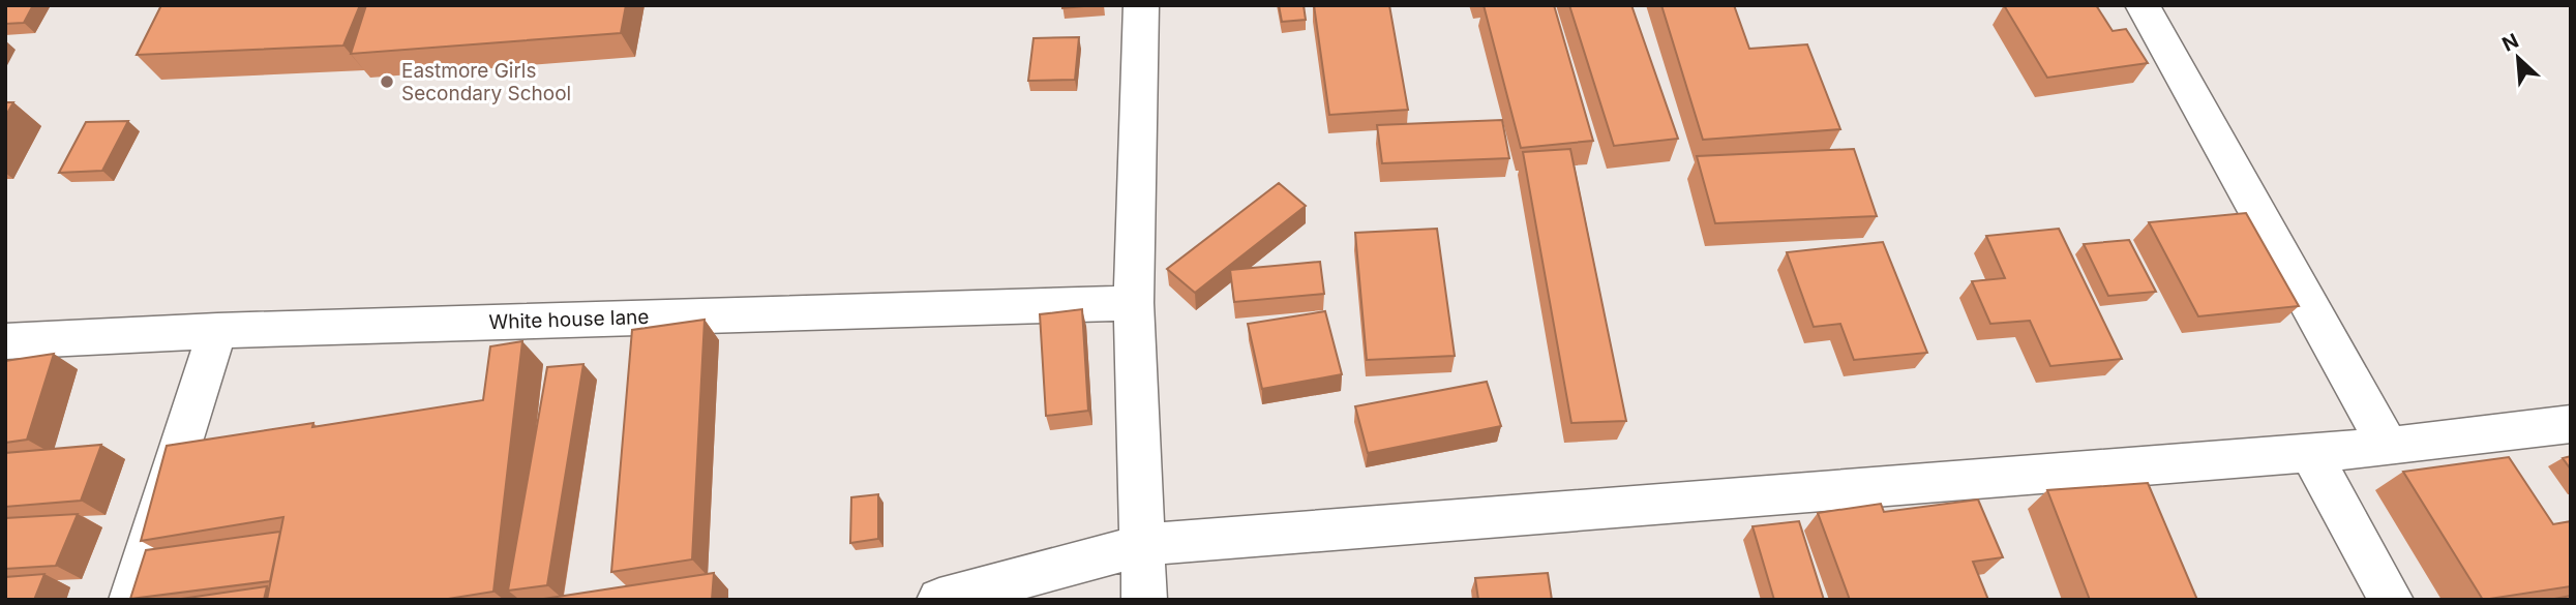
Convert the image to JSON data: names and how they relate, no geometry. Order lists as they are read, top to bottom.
{
  "streets": {
    "street": ["White house lane"]
  },
  "places": ["Eastmore Girls Secondary School"],
  "north": "top left"
}
